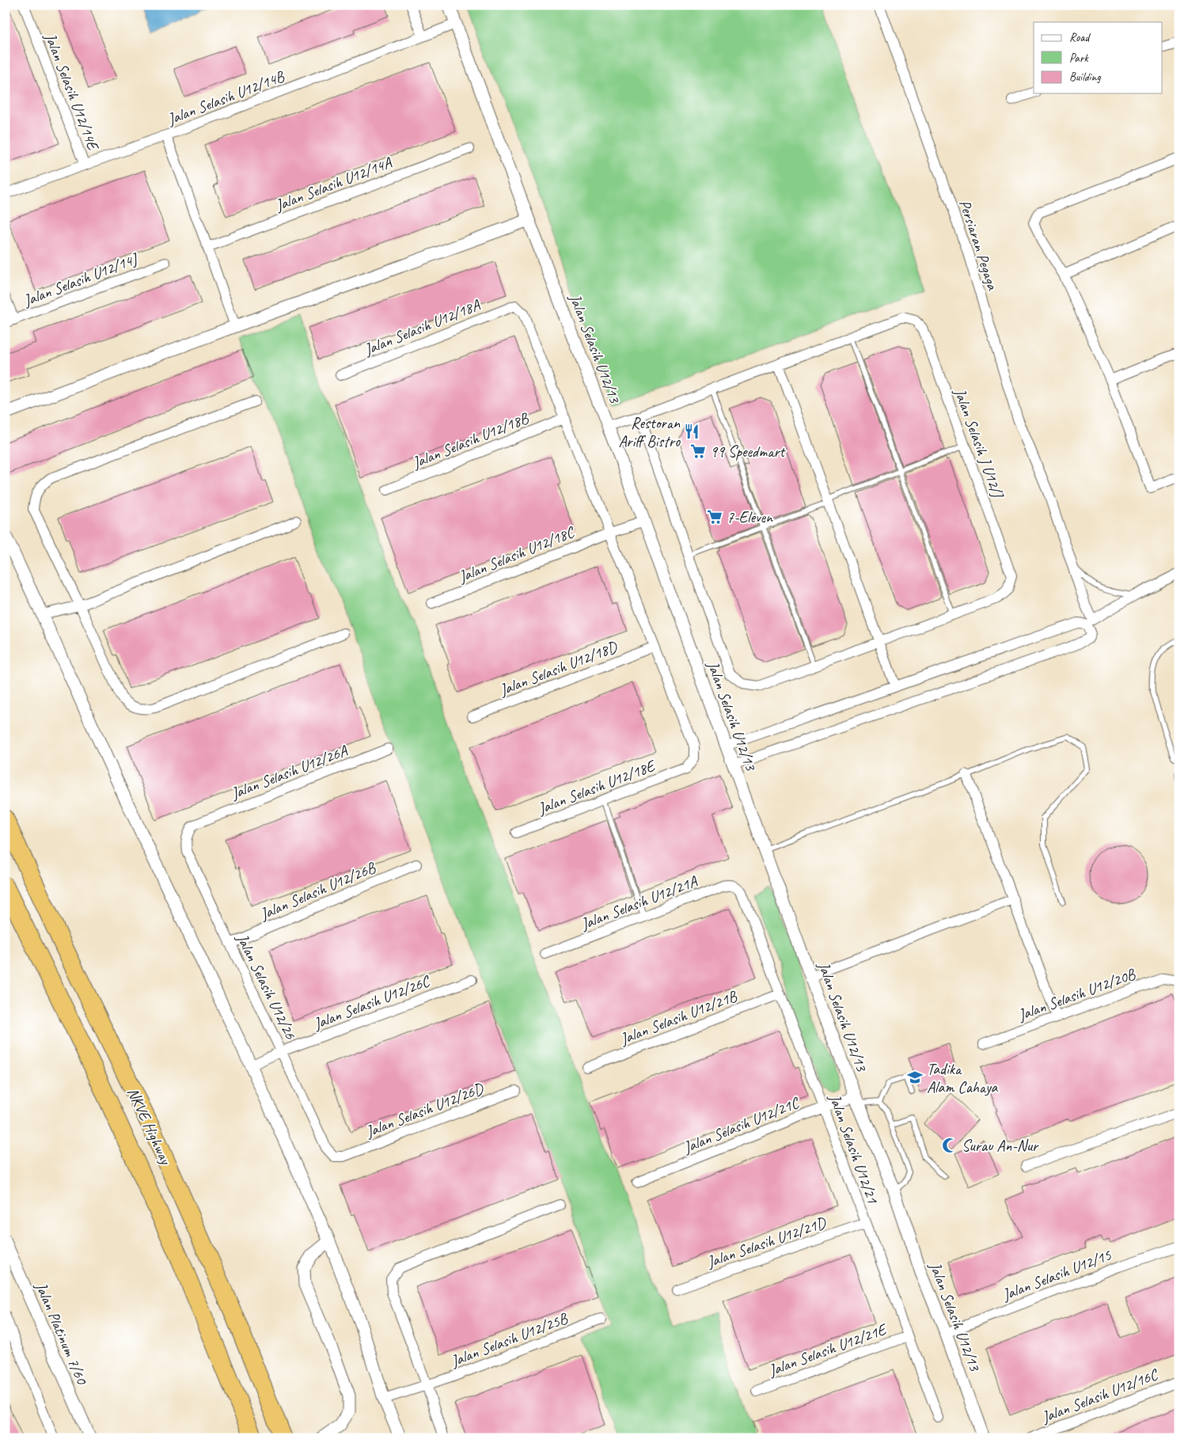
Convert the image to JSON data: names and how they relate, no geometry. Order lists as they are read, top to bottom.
{
  "streets": {
    "highway": ["NKVE Highway"],
    "street": [
      "Jalan Selasih U12/14E",
      "Jalan Selasih U12/14B",
      "Jalan Selasih U12/14A",
      "Persiaran Pegaga",
      "Jalan Selasih U12/14J",
      "Jalan Selasih U12/18A",
      "Jalan Selasih U12/13",
      "Jalan Selasih U12/18B",
      "Jalan Selasih J U12/J",
      "Jalan Selasih U12/18C",
      "Jalan Selasih U12/18D",
      "Jalan Selasih U12/26A",
      "Jalan Selasih U12/18E",
      "Jalan Selasih U12/26B",
      "Jalan Selasih U12/21A",
      "Jalan Selasih U12/26",
      "Jalan Selasih U12/20B",
      "Jalan Selasih U12/26C",
      "Jalan Selasih U12/21B",
      "Jalan Selasih U12/26D",
      "Jalan Selasih U12/21C",
      "Jalan Selasih U12/21",
      "Jalan Selasih U12/21D",
      "Jalan Selasih U12/15",
      "Jalan Platinum 7/60",
      "Jalan Selasih U12/25B",
      "Jalan Selasih U12/21E",
      "Jalan Selasih U12/16C"
    ]
  },
  "crossings": [
    ["Jalan Selasih U12/14E", "Jalan Selasih U12/14B"],
    ["Jalan Selasih U12/14B", "Jalan Selasih U12/13"],
    ["Jalan Selasih U12/18A", "Jalan Selasih U12/18B"],
    ["Jalan Selasih U12/13", "Jalan Selasih U12/18C"],
    ["Jalan Selasih U12/13", "Jalan Selasih U12/21C"],
    ["Jalan Selasih U12/13", "Jalan Selasih U12/15"],
    ["Jalan Selasih U12/18D", "Jalan Selasih U12/18E"],
    ["Jalan Selasih U12/26A", "Jalan Selasih U12/26"],
    ["Jalan Selasih U12/26B", "Jalan Selasih U12/26"],
    ["Jalan Selasih U12/21A", "Jalan Selasih U12/21"],
    ["Jalan Selasih U12/26", "Jalan Selasih U12/26C"],
    ["Jalan Selasih U12/26", "Jalan Selasih U12/26D"],
    ["Jalan Selasih U12/21B", "Jalan Selasih U12/21"],
    ["Jalan Selasih U12/21C", "Jalan Selasih U12/21"],
    ["Jalan Selasih U12/21", "Jalan Selasih U12/21D"],
    ["Jalan Selasih U12/21", "Jalan Selasih U12/21E"]
  ],
  "places": {
    "restaurant": ["Restoran Ariff Bistro"],
    "supermarket": ["99 Speedmart", "7-Eleven"],
    "school or university": ["Tadika Alam Cahaya"],
    "mosque": ["Surau An-Nur"]
  },
  "legend": ["Road", "Park", "Building"]
}
